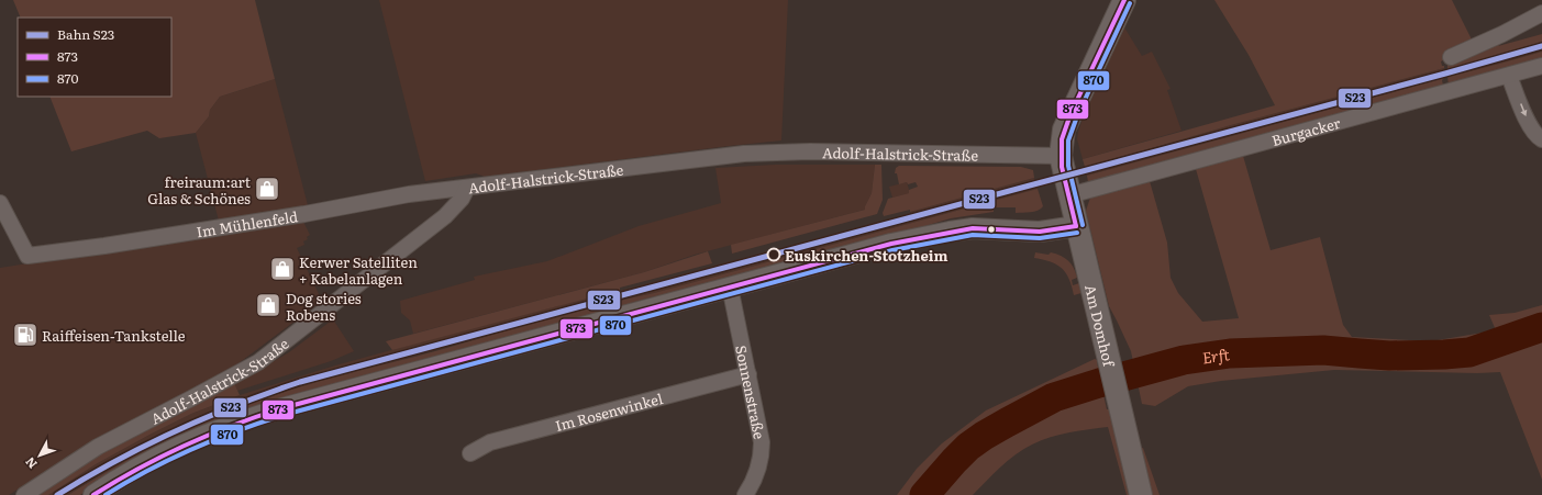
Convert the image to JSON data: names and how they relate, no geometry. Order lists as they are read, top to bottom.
{
  "streets": {
    "main road": ["Am Domhof"],
    "street": [
      "Burgacker",
      "Adolf-Halstrick-Straße",
      "Im Mühlenfeld",
      "Sonnenstraße",
      "Im Rosenwinkel"
    ]
  },
  "crossings": [
    ["Burgacker", "Am Domhof"],
    ["Adolf-Halstrick-Straße", "Im Mühlenfeld"],
    ["Adolf-Halstrick-Straße", "Am Domhof"],
    ["Sonnenstraße", "Im Rosenwinkel"]
  ],
  "water": ["Erft"],
  "places": {
    "shop": ["freiraum:art Glas & Schönes", "Kerwer Satelliten + Kabelanlagen", "Dog stories Robens"],
    "other": ["Euskirchen-Stotzheim"],
    "fuel station": ["Raiffeisen-Tankstelle"]
  },
  "lines": ["transit line 873", "transit line 870", "rail line S23"],
  "legend": ["Bahn S23", "873", "870"],
  "north": "bottom left"
}
